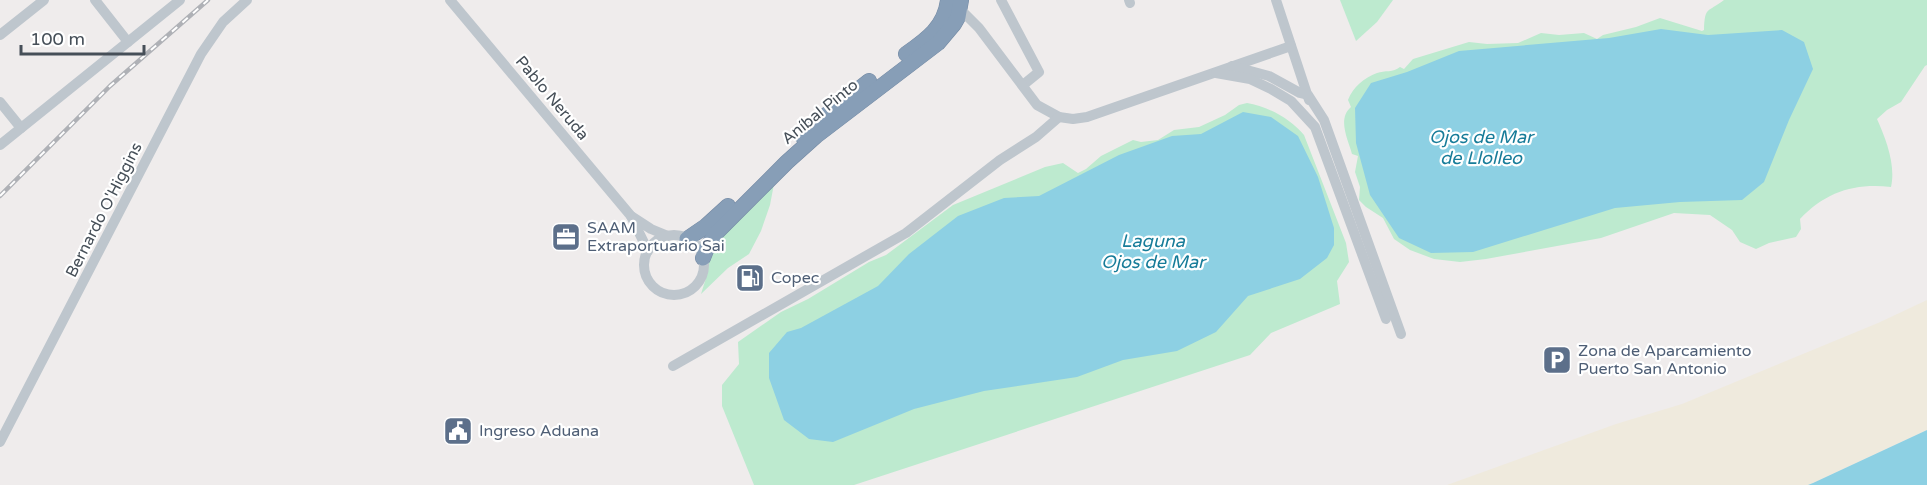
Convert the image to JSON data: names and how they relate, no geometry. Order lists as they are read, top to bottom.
{
  "streets": {
    "highway": ["Aníbal Pinto"],
    "street": ["Pablo Neruda", "Bernardo O'Higgins"]
  },
  "crossings": [
    ["Pablo Neruda", "Aníbal Pinto"]
  ],
  "water": ["Ojos de Mar de Llolleo", "Laguna Ojos de Mar"],
  "places": {
    "office": ["SAAM Extraportuario Sai"],
    "fuel station": ["Copec"],
    "parking": ["Zona de Aparcamiento Puerto San Antonio"],
    "public building": ["Ingreso Aduana"]
  },
  "scale_bar": "100 m"
}
